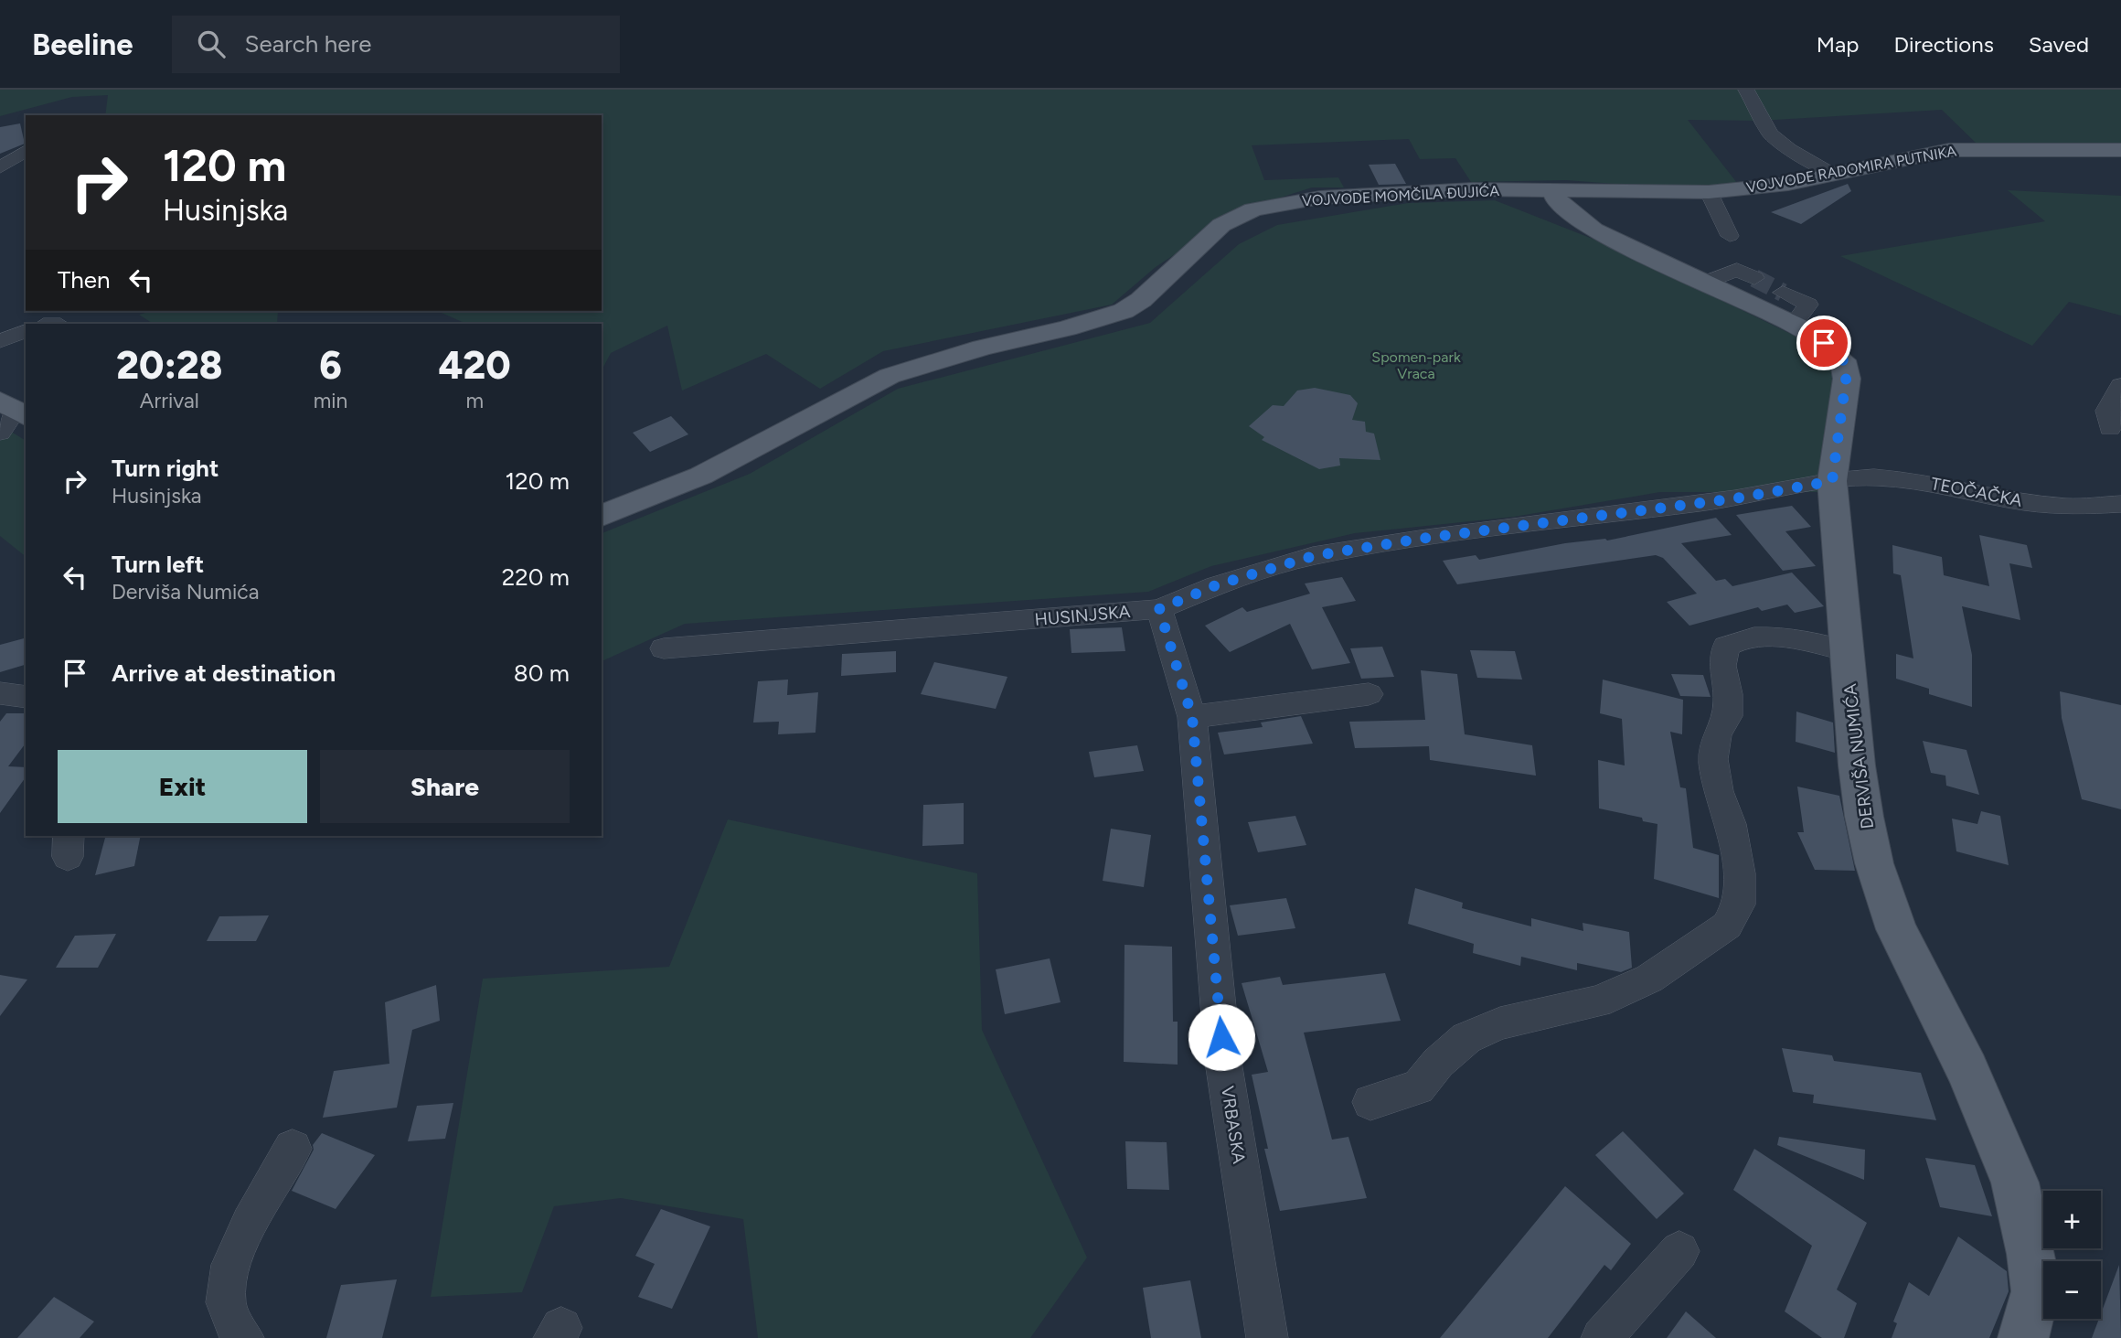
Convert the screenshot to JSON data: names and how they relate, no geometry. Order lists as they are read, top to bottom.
{
  "streets": {
    "main road": ["VOJVODE RADOMIRA PUTNIKA", "VOJVODE MOMČILA ĐUJIĆA", "DERVIŠA NUMIĆA"],
    "street": ["TEOČAČKA", "HUSINJSKA", "VRBASKA"]
  },
  "crossings": [
    ["VOJVODE RADOMIRA PUTNIKA", "VOJVODE MOMČILA ĐUJIĆA"],
    ["TEOČAČKA", "HUSINJSKA"],
    ["TEOČAČKA", "DERVIŠA NUMIĆA"],
    ["HUSINJSKA", "DERVIŠA NUMIĆA"],
    ["HUSINJSKA", "VRBASKA"]
  ],
  "parks": ["Spomen-park Vraca"],
  "page": {
    "header": "Beeline",
    "search": "Search here",
    "nav": ["Map", "Directions", "Saved"],
    "turn": ["120 m", "Husinjska"],
    "then": "Then",
    "eta": [
      "20:28",
      "Arrival",
      "6",
      "min",
      "420",
      "m"
    ],
    "list": [
      {
        "name": "Turn right",
        "note": "Husinjska",
        "value": "120 m"
      },
      {
        "name": "Turn left",
        "note": "Derviša Numića",
        "value": "220 m"
      },
      {
        "name": "Arrive at destination",
        "value": "80 m"
      }
    ],
    "buttons": ["Exit", "Share"],
    "map_buttons": ["+", "−"]
  }
}
